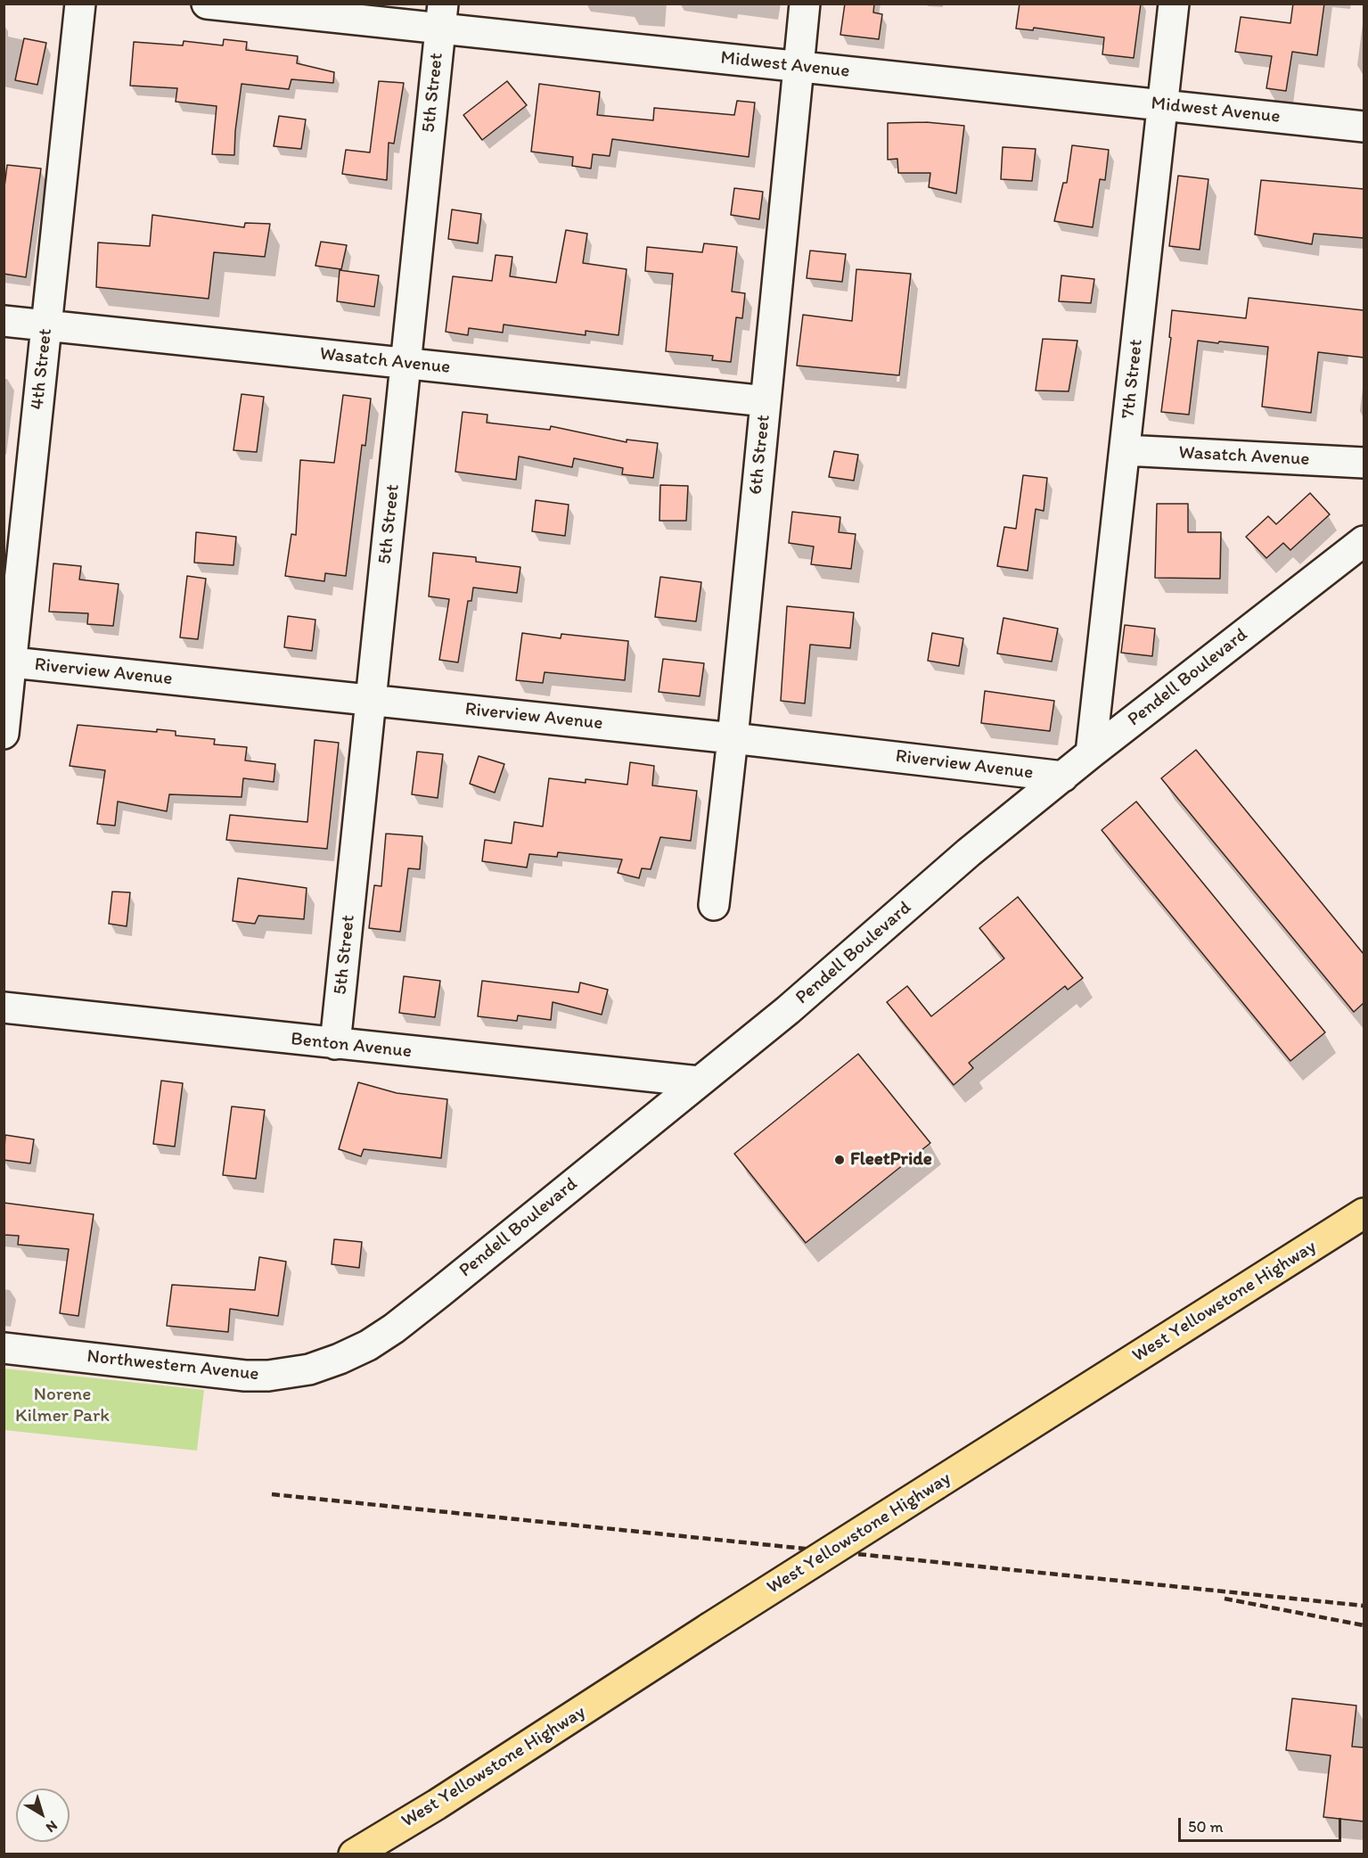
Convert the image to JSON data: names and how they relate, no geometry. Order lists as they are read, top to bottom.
{
  "streets": {
    "main road": ["West Yellowstone Highway"],
    "street": [
      "Midwest Avenue",
      "5th Street",
      "Wasatch Avenue",
      "4th Street",
      "7th Street",
      "6th Street",
      "Riverview Avenue",
      "Pendell Boulevard",
      "Benton Avenue",
      "Northwestern Avenue"
    ]
  },
  "crossings": [
    ["Midwest Avenue", "5th Street"],
    ["Midwest Avenue", "7th Street"],
    ["Midwest Avenue", "6th Street"],
    ["5th Street", "Wasatch Avenue"],
    ["5th Street", "Riverview Avenue"],
    ["5th Street", "Benton Avenue"],
    ["Wasatch Avenue", "4th Street"],
    ["Wasatch Avenue", "7th Street"],
    ["Wasatch Avenue", "6th Street"],
    ["4th Street", "Riverview Avenue"],
    ["7th Street", "Pendell Boulevard"],
    ["6th Street", "Riverview Avenue"],
    ["Riverview Avenue", "Pendell Boulevard"],
    ["Pendell Boulevard", "Benton Avenue"],
    ["Pendell Boulevard", "Northwestern Avenue"]
  ],
  "parks": ["Norene Kilmer Park"],
  "places": ["FleetPride"],
  "scale_bar": "50 m",
  "north": "bottom right"
}
